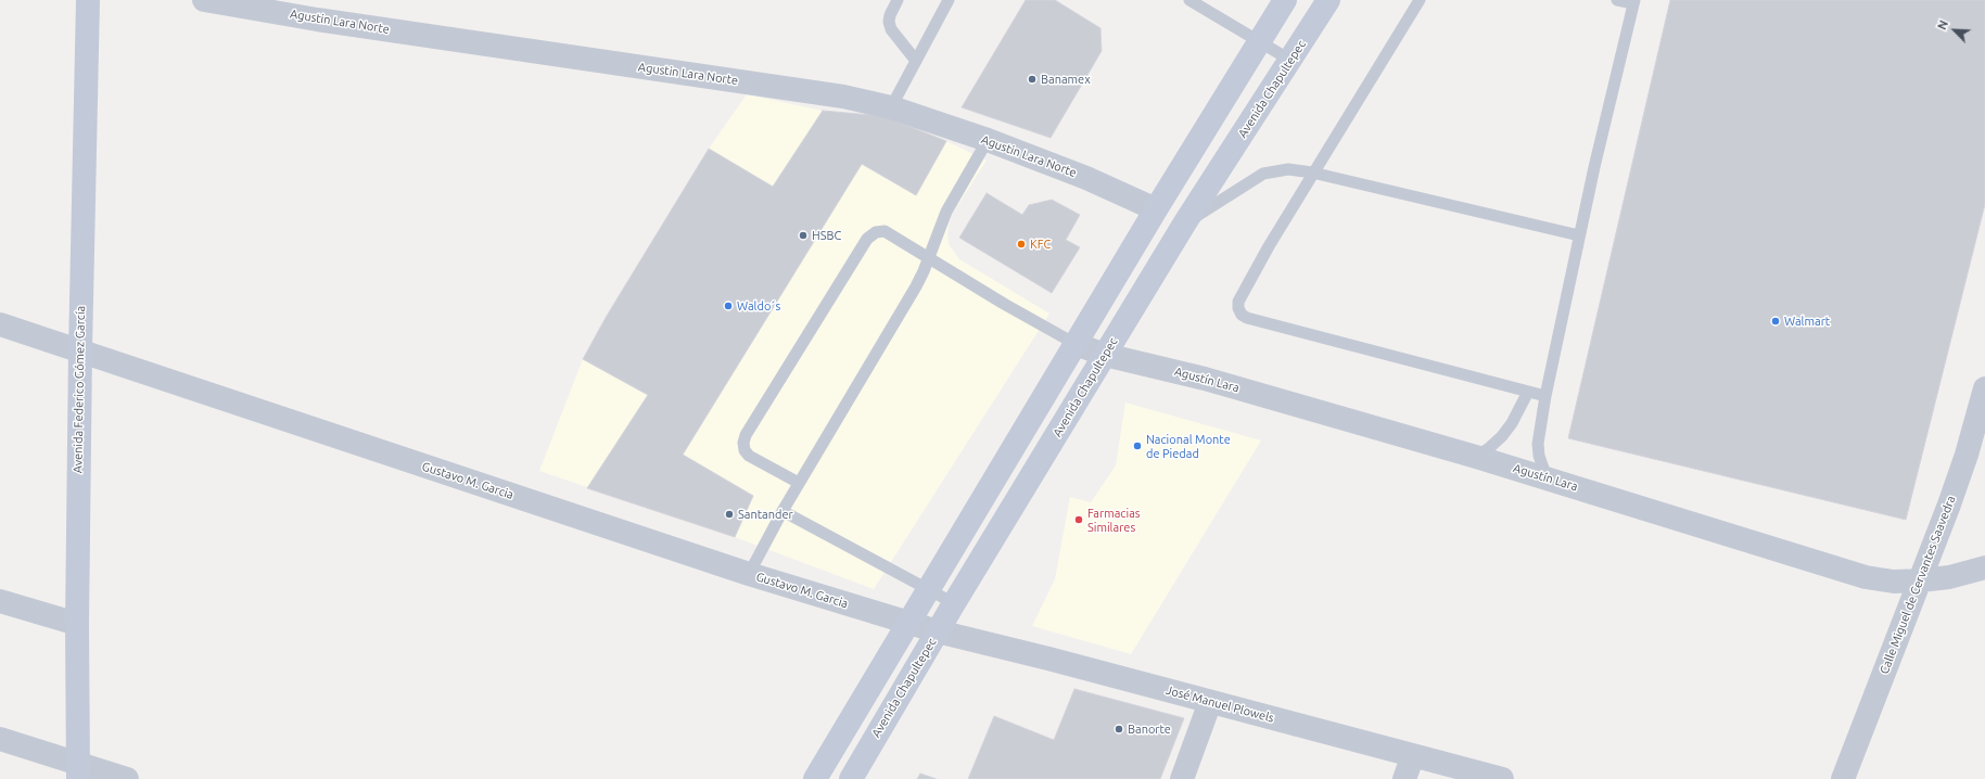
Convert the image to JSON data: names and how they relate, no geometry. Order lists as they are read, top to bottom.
{
  "streets": {
    "main road": ["Avenida Chapultepec", "Avenida Federico Gómez García"],
    "street": [
      "Agustin Lara Norte",
      "Agustín Lara",
      "Gustavo M. Garcia",
      "Calle Miguel de Cervantes Saavedra",
      "José Manuel Plowels"
    ]
  },
  "crossings": [
    ["Avenida Chapultepec", "Agustín Lara"],
    ["Avenida Chapultepec", "Gustavo M. Garcia"],
    ["Avenida Chapultepec", "José Manuel Plowels"],
    ["Agustín Lara", "Calle Miguel de Cervantes Saavedra"],
    ["Avenida Federico Gómez García", "Gustavo M. Garcia"],
    ["Gustavo M. Garcia", "José Manuel Plowels"]
  ],
  "places": [
    "Banamex",
    "HSBC",
    "KFC",
    "Waldo´s",
    "Walmart",
    "Nacional Monte de Piedad",
    "Santander",
    "Farmacias Similares",
    "Banorte"
  ],
  "north": "top left"
}
